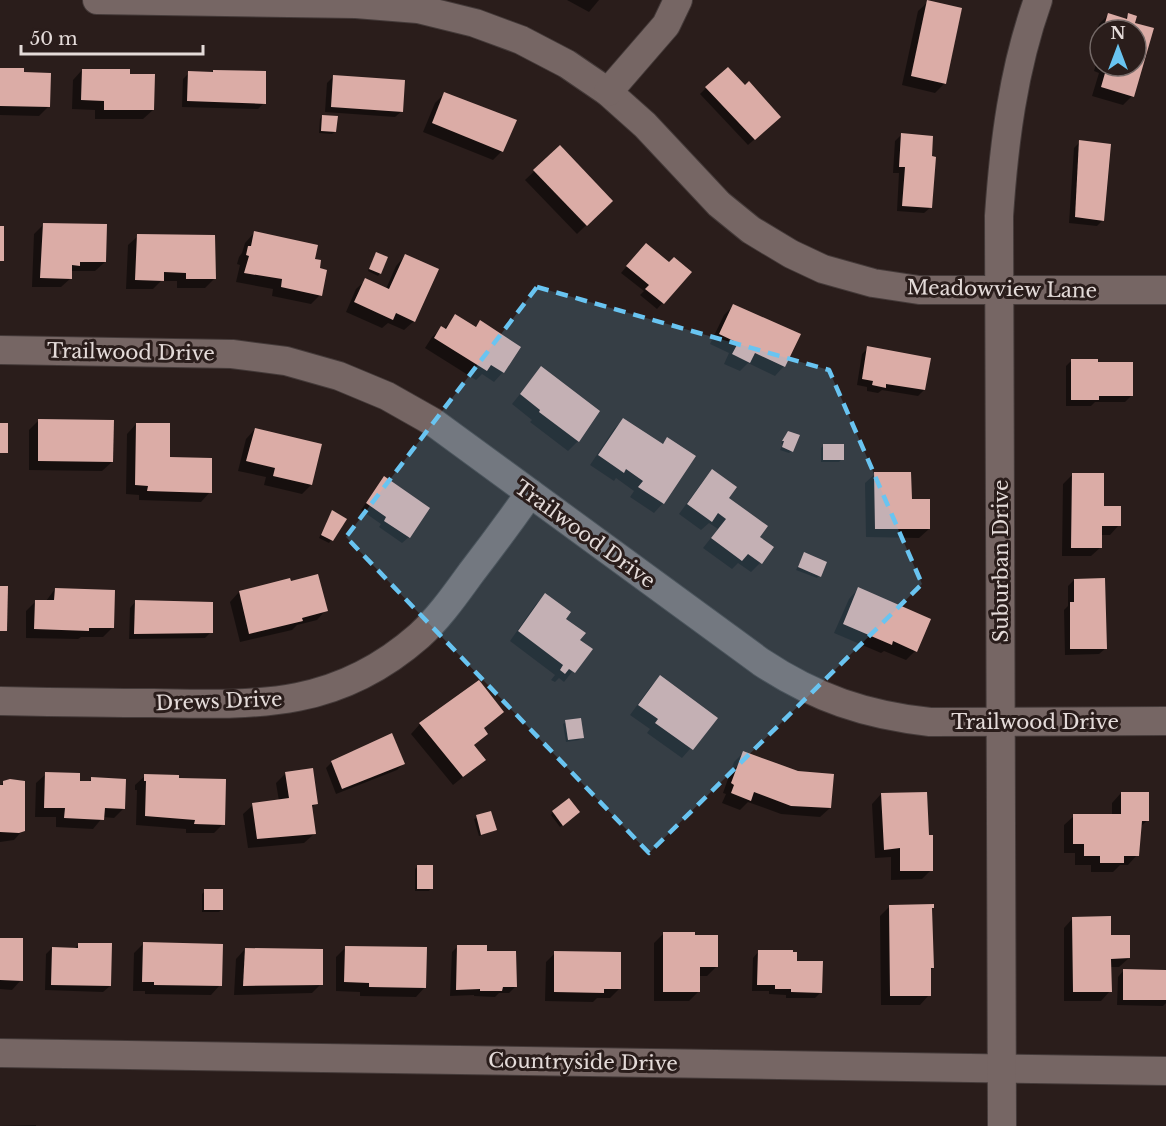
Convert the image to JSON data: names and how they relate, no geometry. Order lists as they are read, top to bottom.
{
  "streets": {
    "street": [
      "Meadowview Lane",
      "Trailwood Drive",
      "Suburban Drive",
      "Drews Drive",
      "Countryside Drive"
    ]
  },
  "crossings": [
    ["Meadowview Lane", "Suburban Drive"],
    ["Trailwood Drive", "Suburban Drive"],
    ["Trailwood Drive", "Drews Drive"],
    ["Suburban Drive", "Countryside Drive"]
  ],
  "scale_bar": "50 m",
  "north": "top"
}
